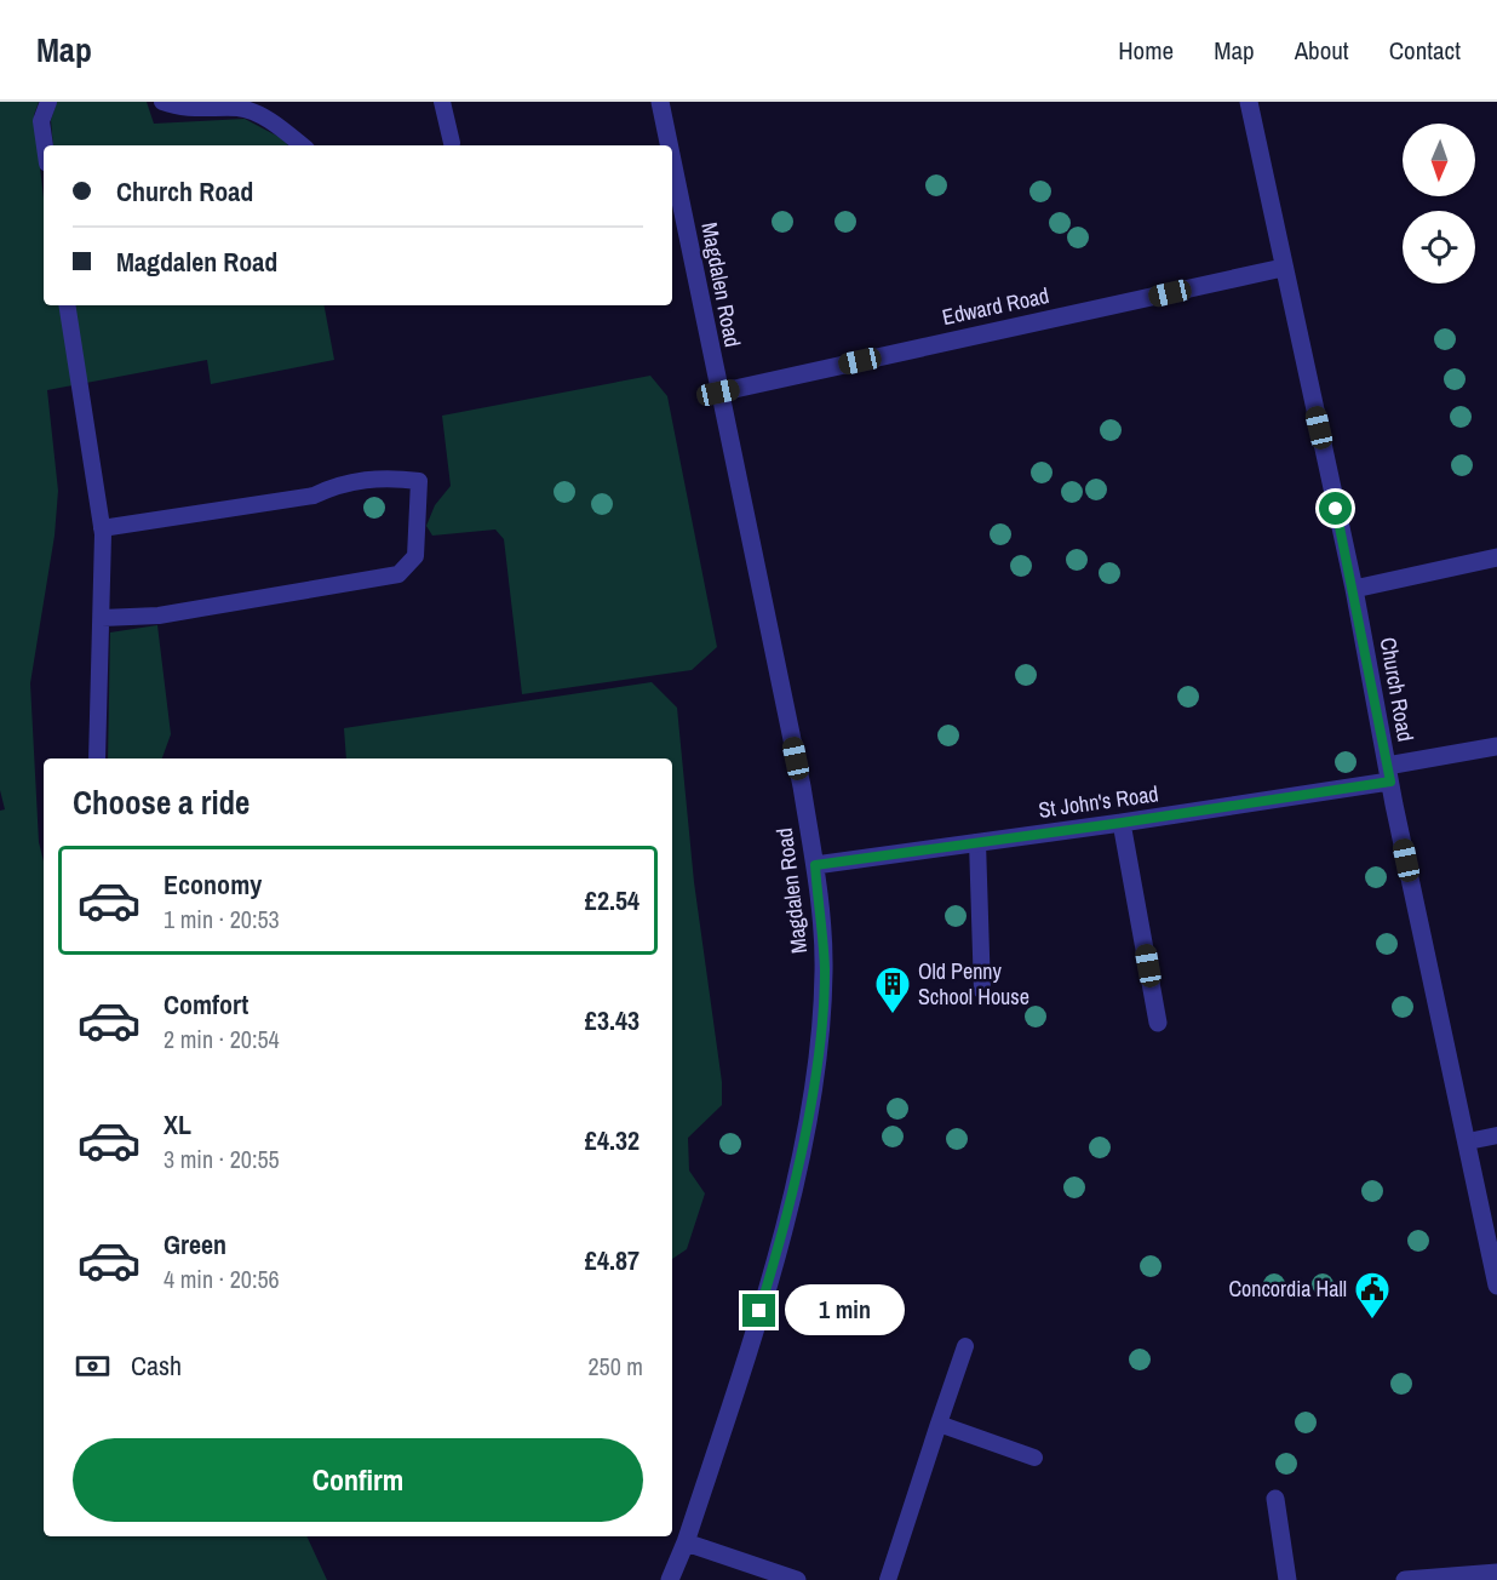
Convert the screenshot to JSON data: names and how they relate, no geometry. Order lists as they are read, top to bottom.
{
  "streets": {
    "street": [
      "Magdalen Road",
      "Edward Road",
      "Church Road",
      "St John's Road"
    ]
  },
  "crossings": [
    ["Magdalen Road", "Edward Road"],
    ["Magdalen Road", "St John's Road"],
    ["Edward Road", "Church Road"],
    ["Church Road", "St John's Road"]
  ],
  "places": {
    "building": ["Old Penny School House"],
    "public building": ["Concordia Hall"]
  },
  "north": "bottom",
  "page": {
    "header": "Map",
    "nav": [
      "Home",
      "Map",
      "About",
      "Contact"
    ],
    "banner": ["Church Road", "Magdalen Road"],
    "heading": "Choose a ride",
    "list": [
      {
        "name": "Economy",
        "note": "1 min · 20:53",
        "value": "£2.54"
      },
      {
        "name": "Comfort",
        "note": "2 min · 20:54",
        "value": "£3.43"
      },
      {
        "name": "XL",
        "note": "3 min · 20:55",
        "value": "£4.32"
      },
      {
        "name": "Green",
        "note": "4 min · 20:56",
        "value": "£4.87"
      }
    ],
    "bubble": "1 min",
    "pay": ["Cash", "250 m"],
    "buttons": "Confirm"
  }
}
